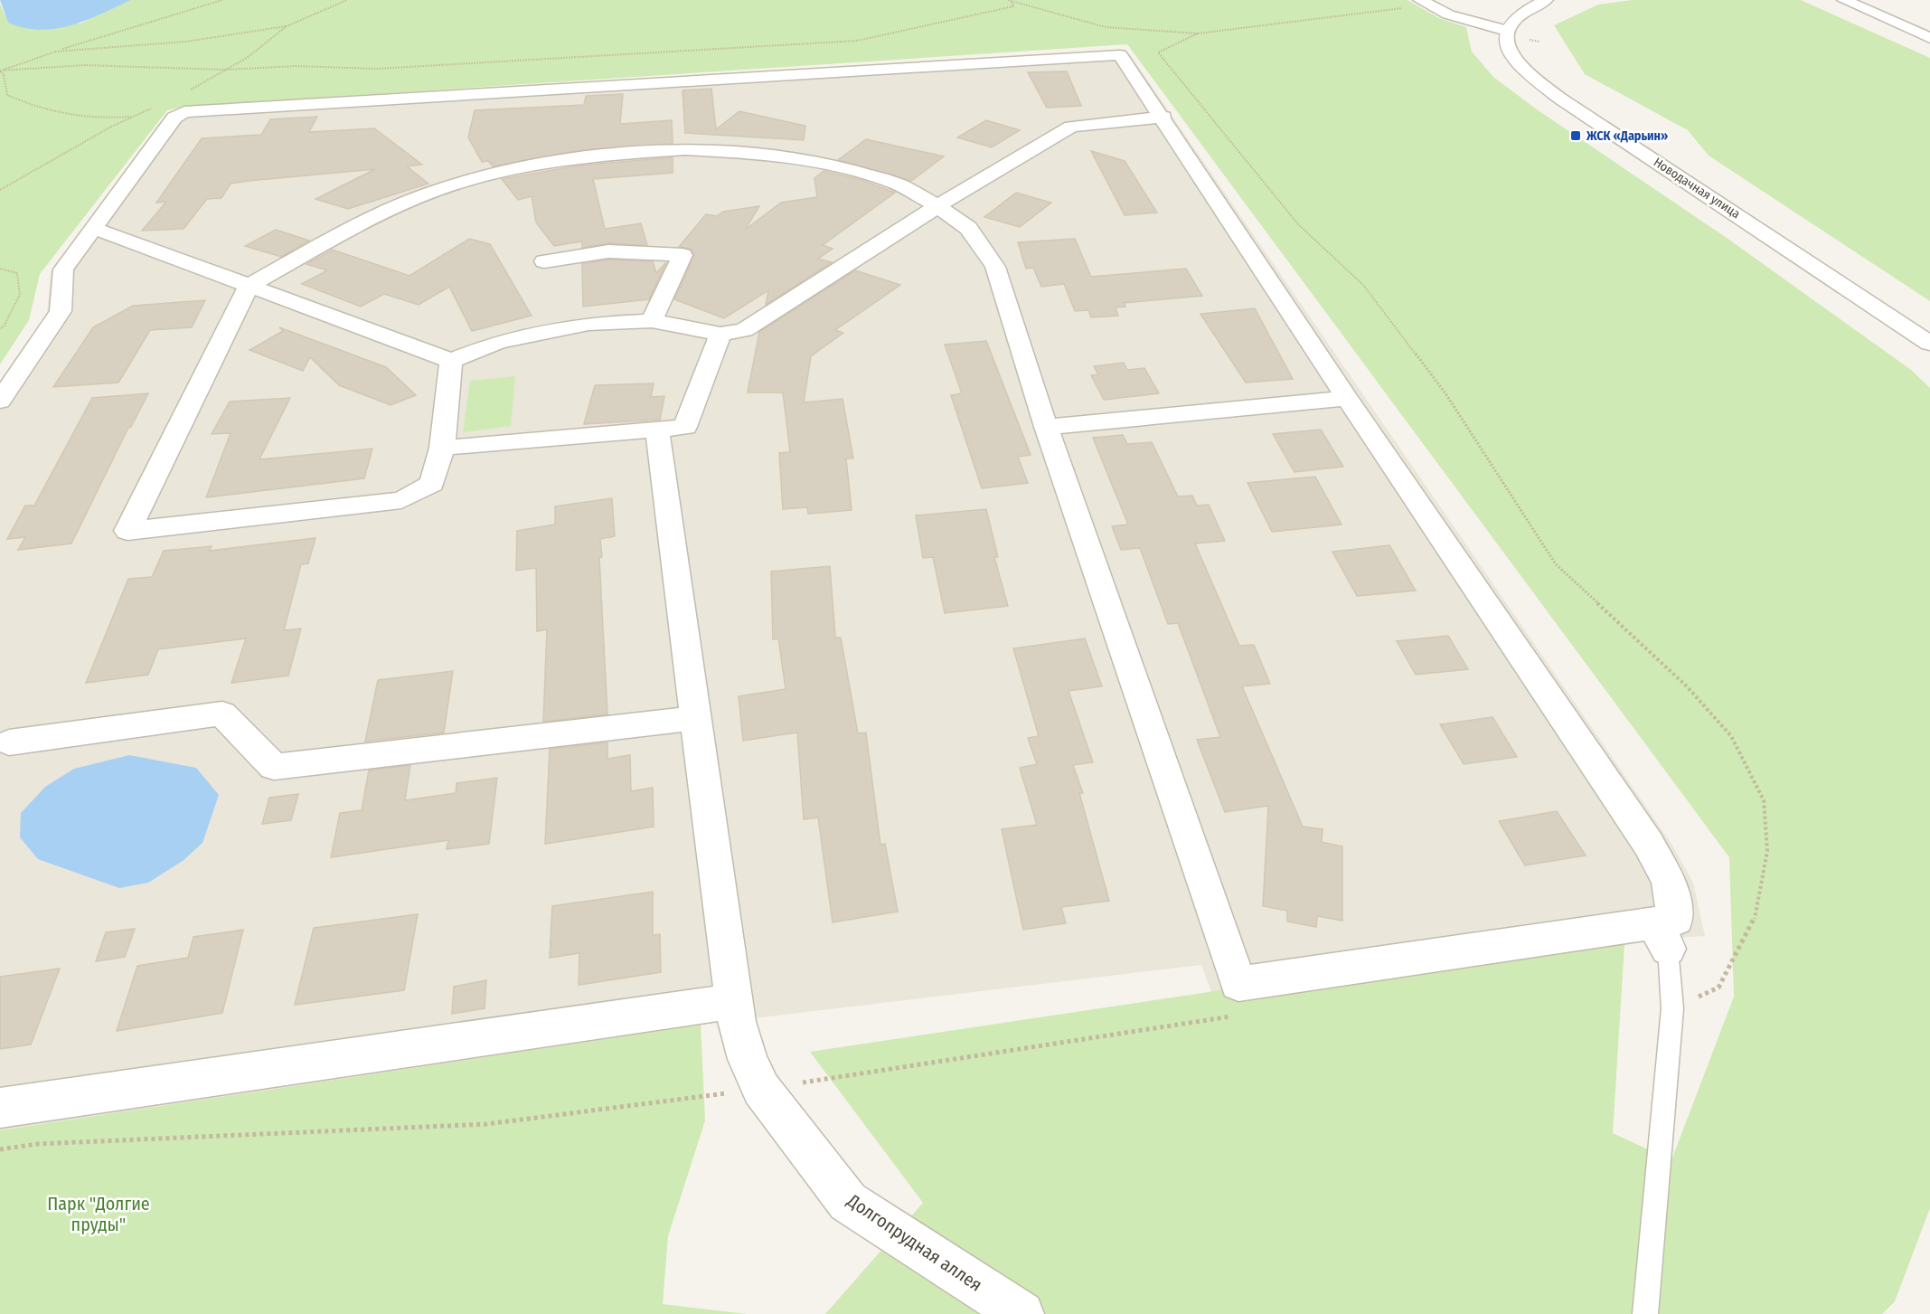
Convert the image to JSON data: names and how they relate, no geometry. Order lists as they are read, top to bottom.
{
  "streets": {
    "street": ["Новодачная улица", "Долгопрудная аллея"]
  },
  "parks": ["Парк \"Долгие пруды\""],
  "places": {
    "transit": ["ЖСК «Дарьин»"]
  }
}
